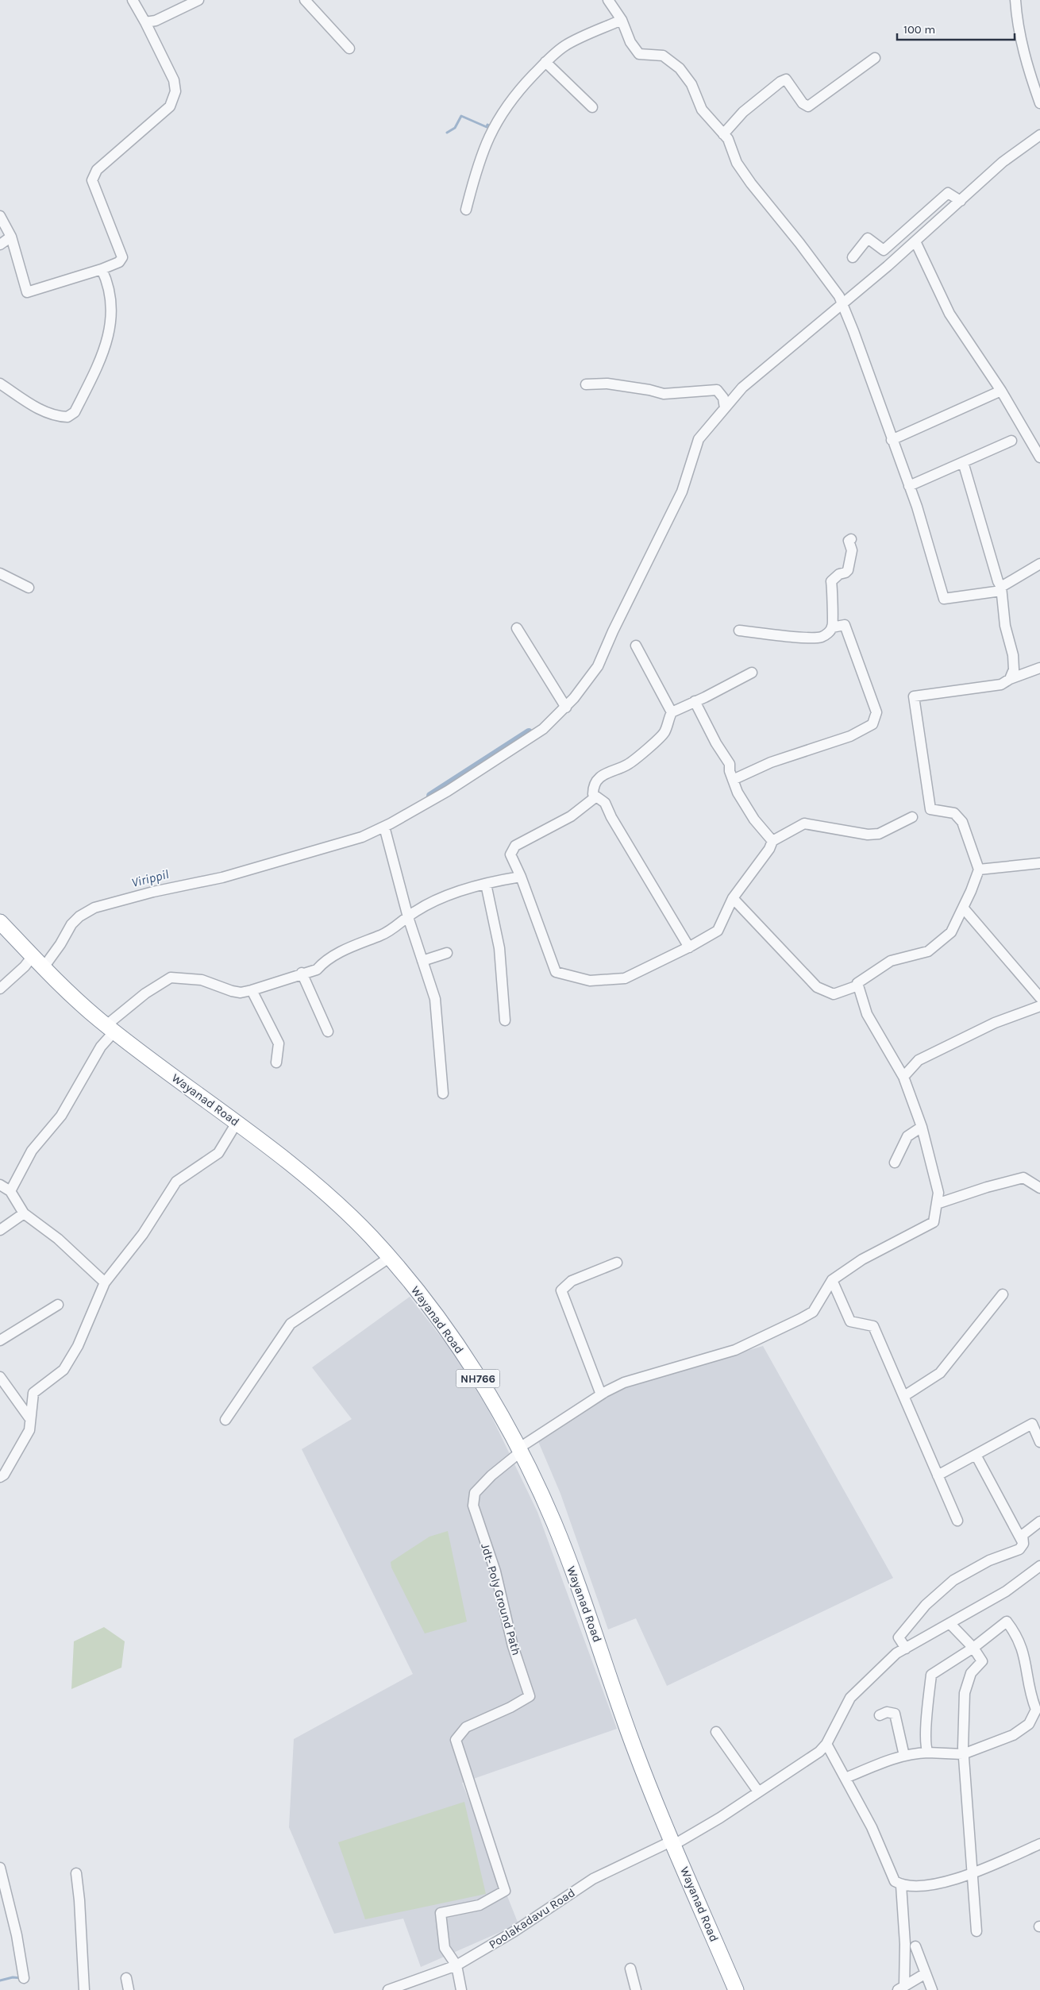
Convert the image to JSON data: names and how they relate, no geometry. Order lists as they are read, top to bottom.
{
  "streets": {
    "highway": ["Wayanad Road", "NH766"],
    "street": ["Jdt- Poly Ground Path", "Poolakadavu Road"]
  },
  "crossings": [
    ["Wayanad Road", "Jdt- Poly Ground Path"],
    ["Wayanad Road", "Poolakadavu Road"],
    ["Jdt- Poly Ground Path", "Poolakadavu Road"]
  ],
  "water": ["Virippil"],
  "scale_bar": "100 m"
}
